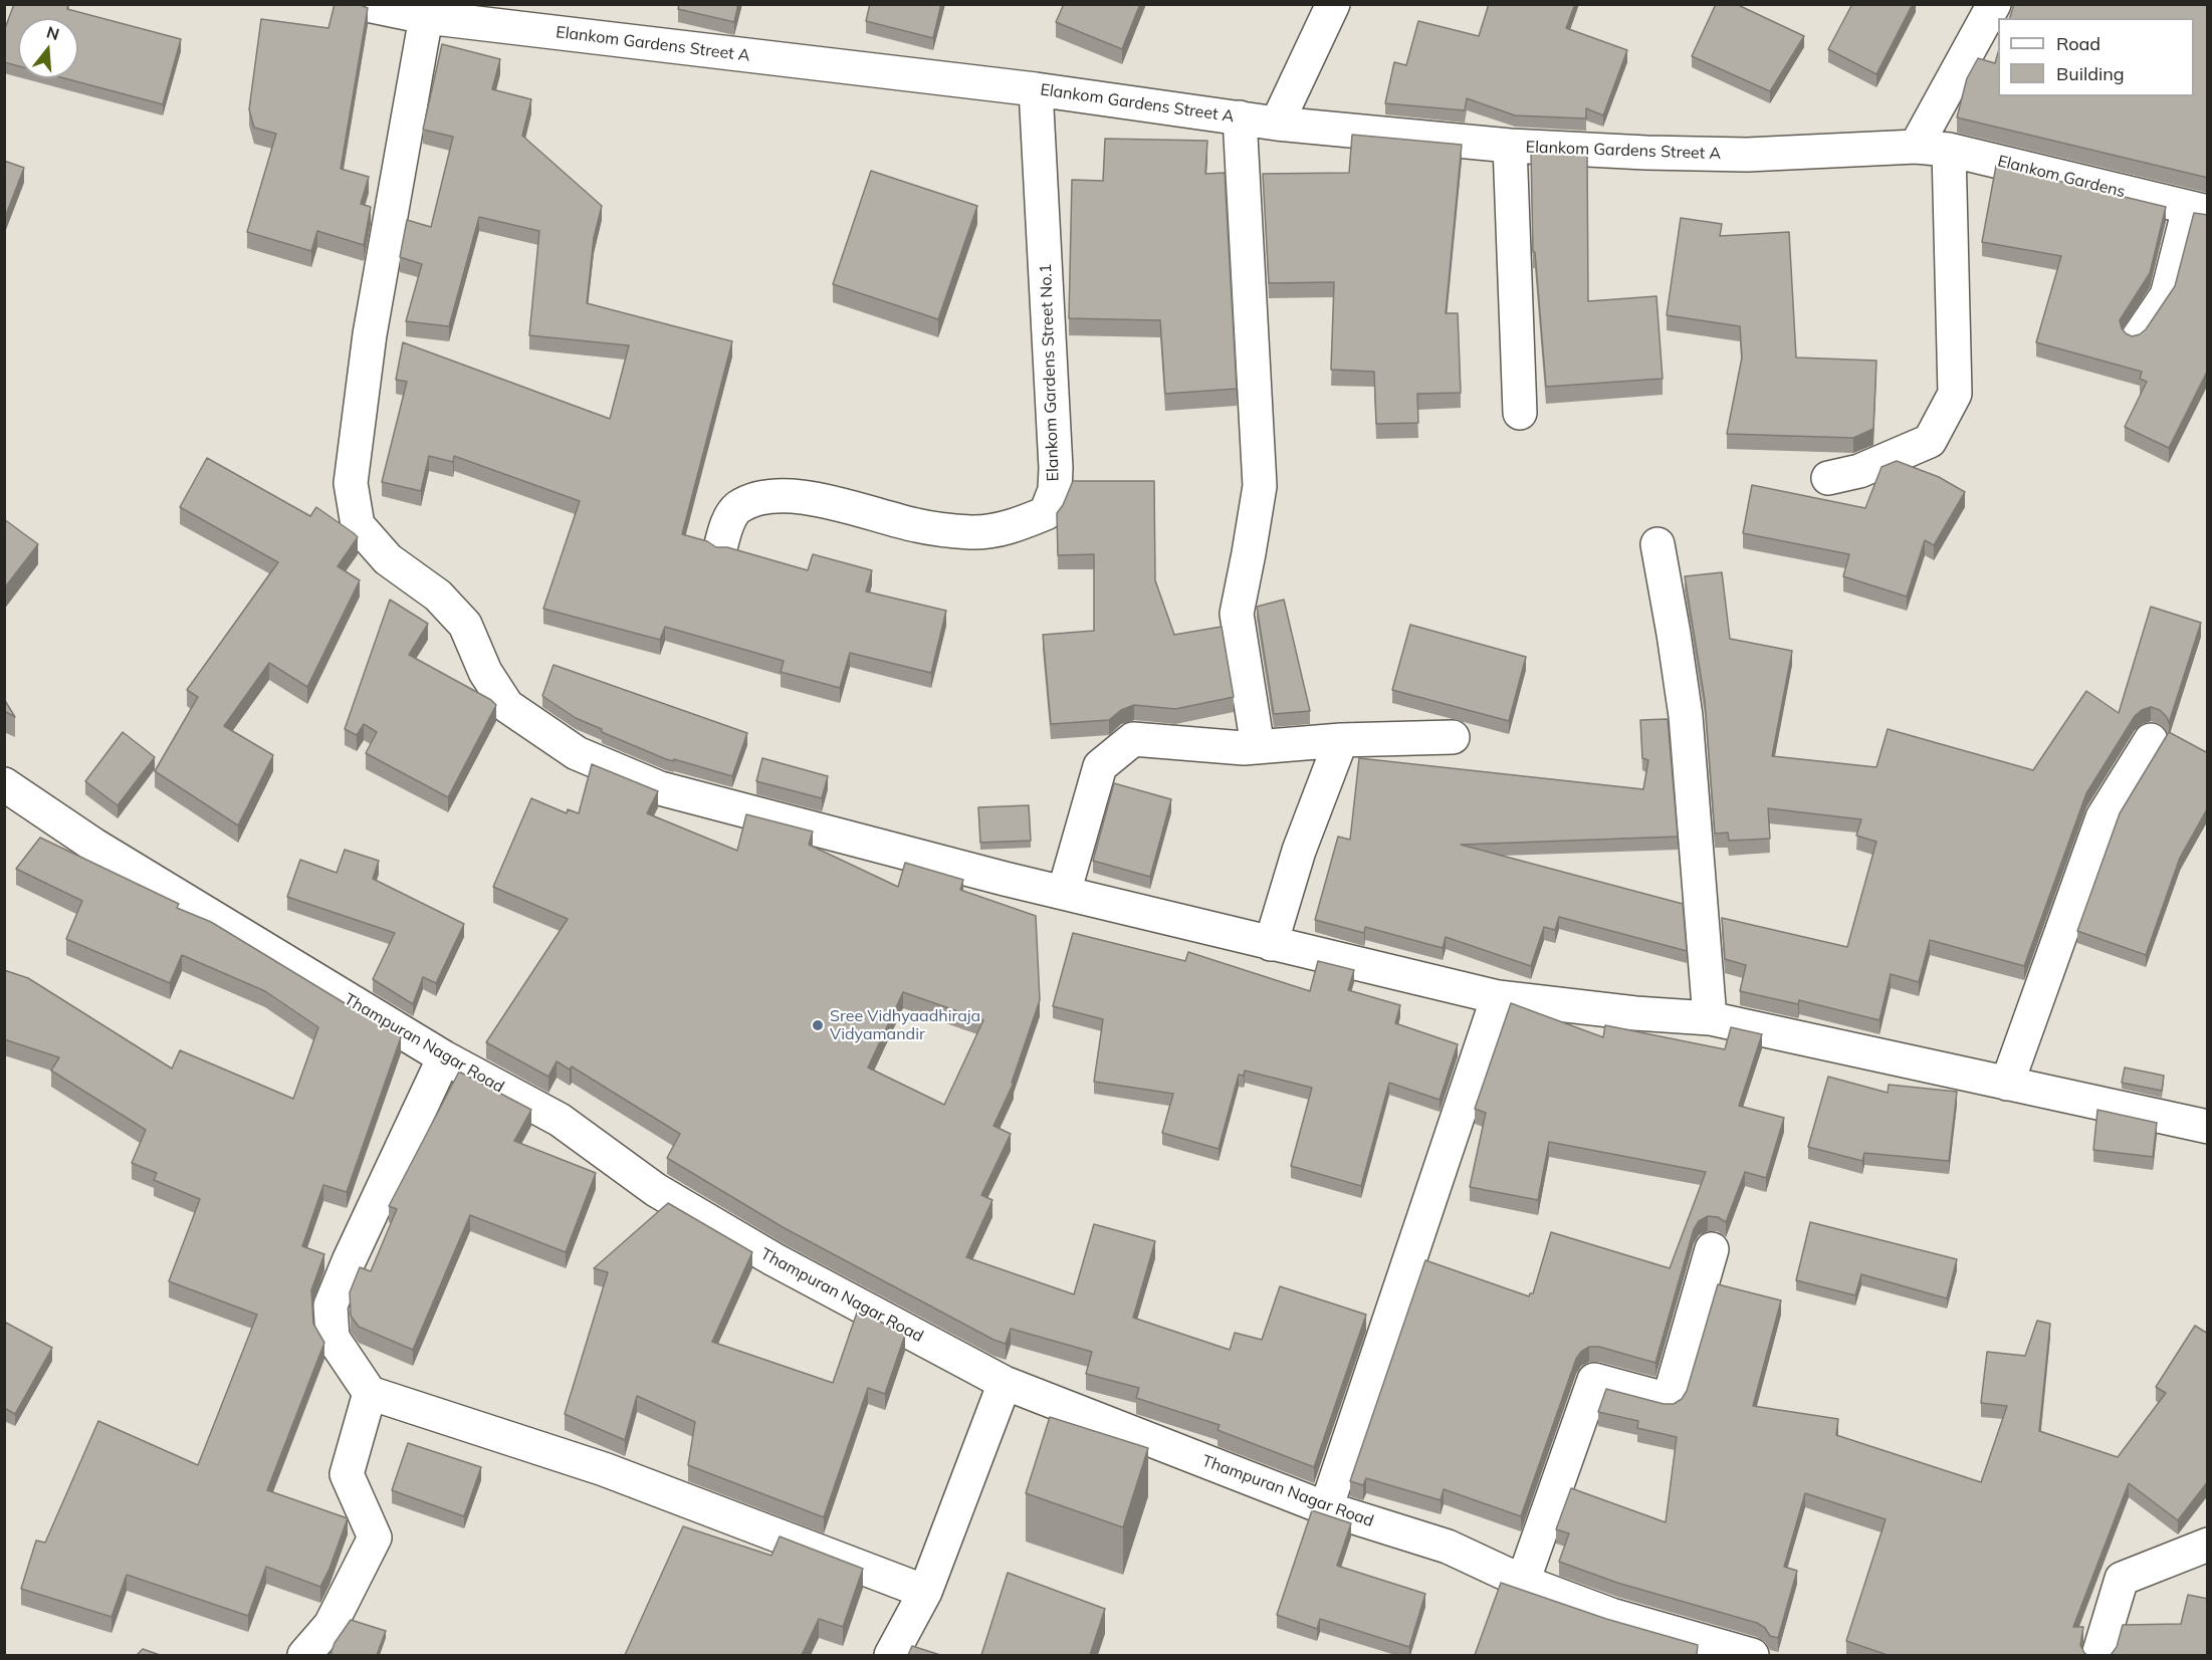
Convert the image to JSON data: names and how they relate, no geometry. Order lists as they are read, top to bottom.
{
  "streets": {
    "street": [
      "Elankom Gardens Street A",
      "Elankom Gardens",
      "Elankom Gardens Street No.1",
      "Thampuran Nagar Road"
    ]
  },
  "crossings": [
    ["Elankom Gardens Street A", "Elankom Gardens"],
    ["Elankom Gardens Street A", "Elankom Gardens Street No.1"]
  ],
  "places": ["Sree Vidhyaadhiraja Vidyamandir"],
  "legend": ["Road", "Building"],
  "north": "top"
}
